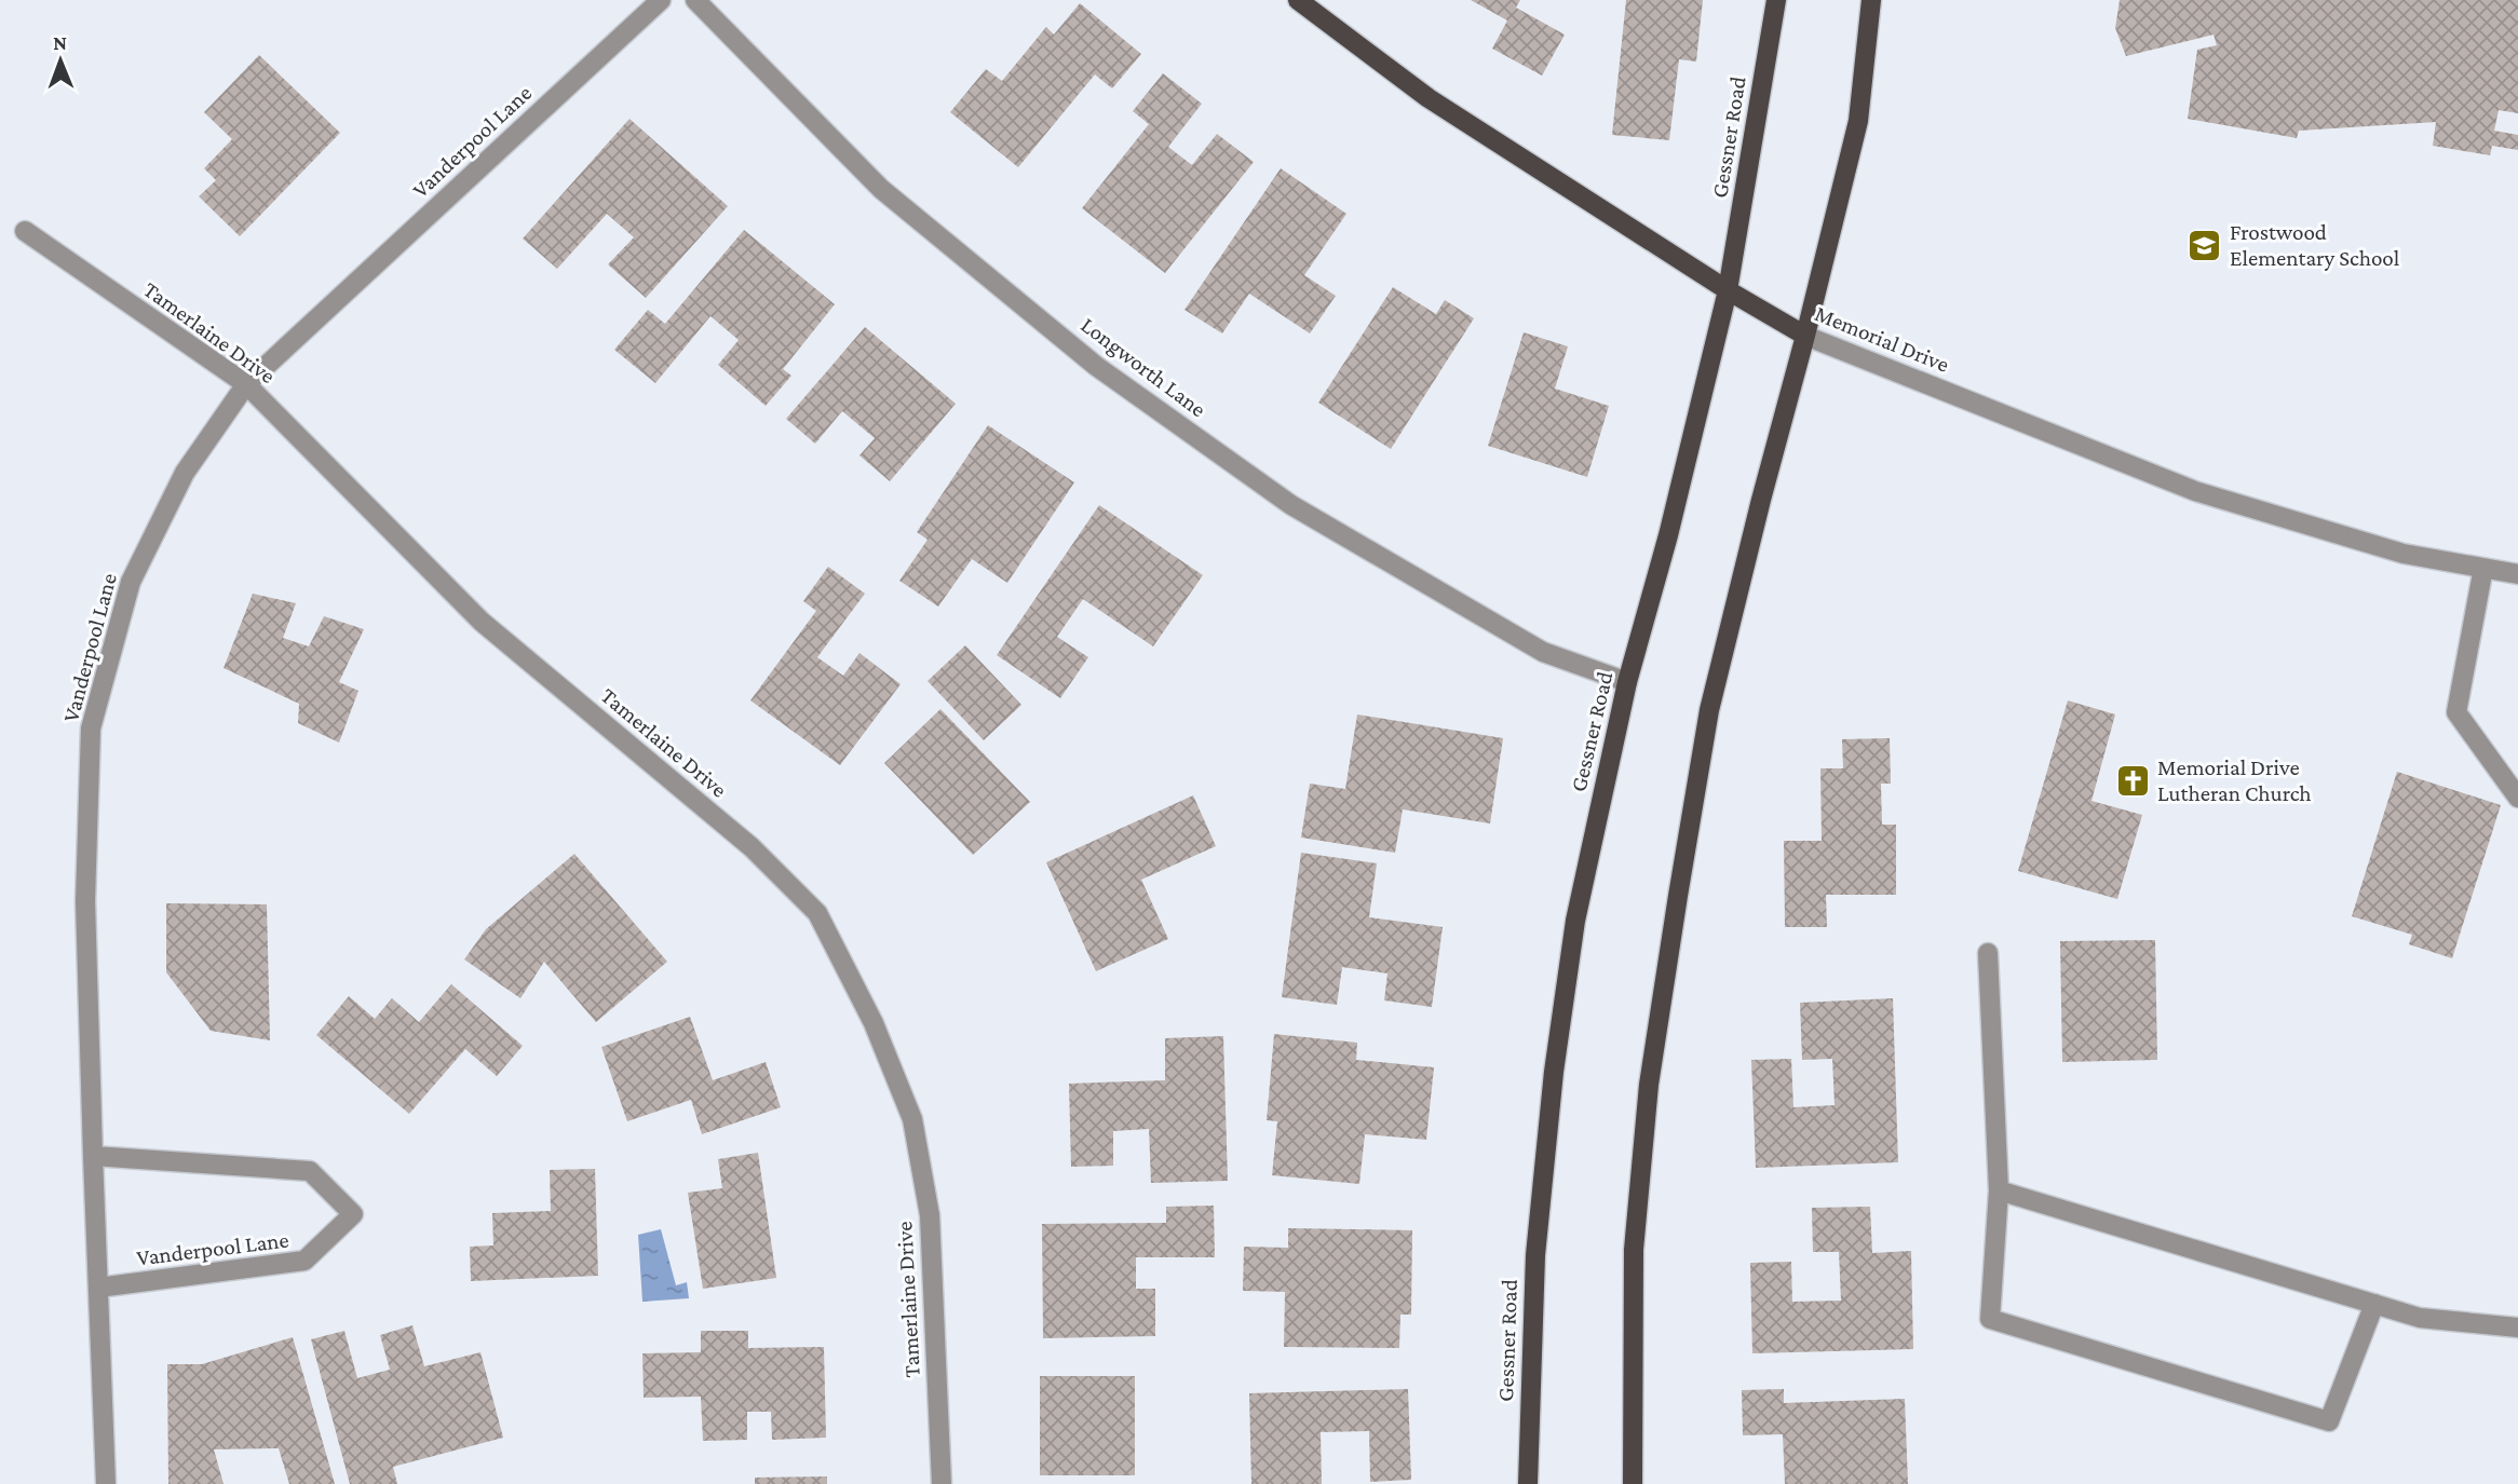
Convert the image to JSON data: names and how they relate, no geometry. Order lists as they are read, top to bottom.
{
  "streets": {
    "main road": ["Gessner Road", "Memorial Drive"],
    "street": ["Vanderpool Lane", "Tamerlaine Drive", "Longworth Lane"]
  },
  "crossings": [
    ["Gessner Road", "Memorial Drive"],
    ["Gessner Road", "Longworth Lane"],
    ["Vanderpool Lane", "Tamerlaine Drive"]
  ],
  "places": {
    "school or university": ["Frostwood Elementary School"],
    "church": ["Memorial Drive Lutheran Church"]
  },
  "north": "top"
}
